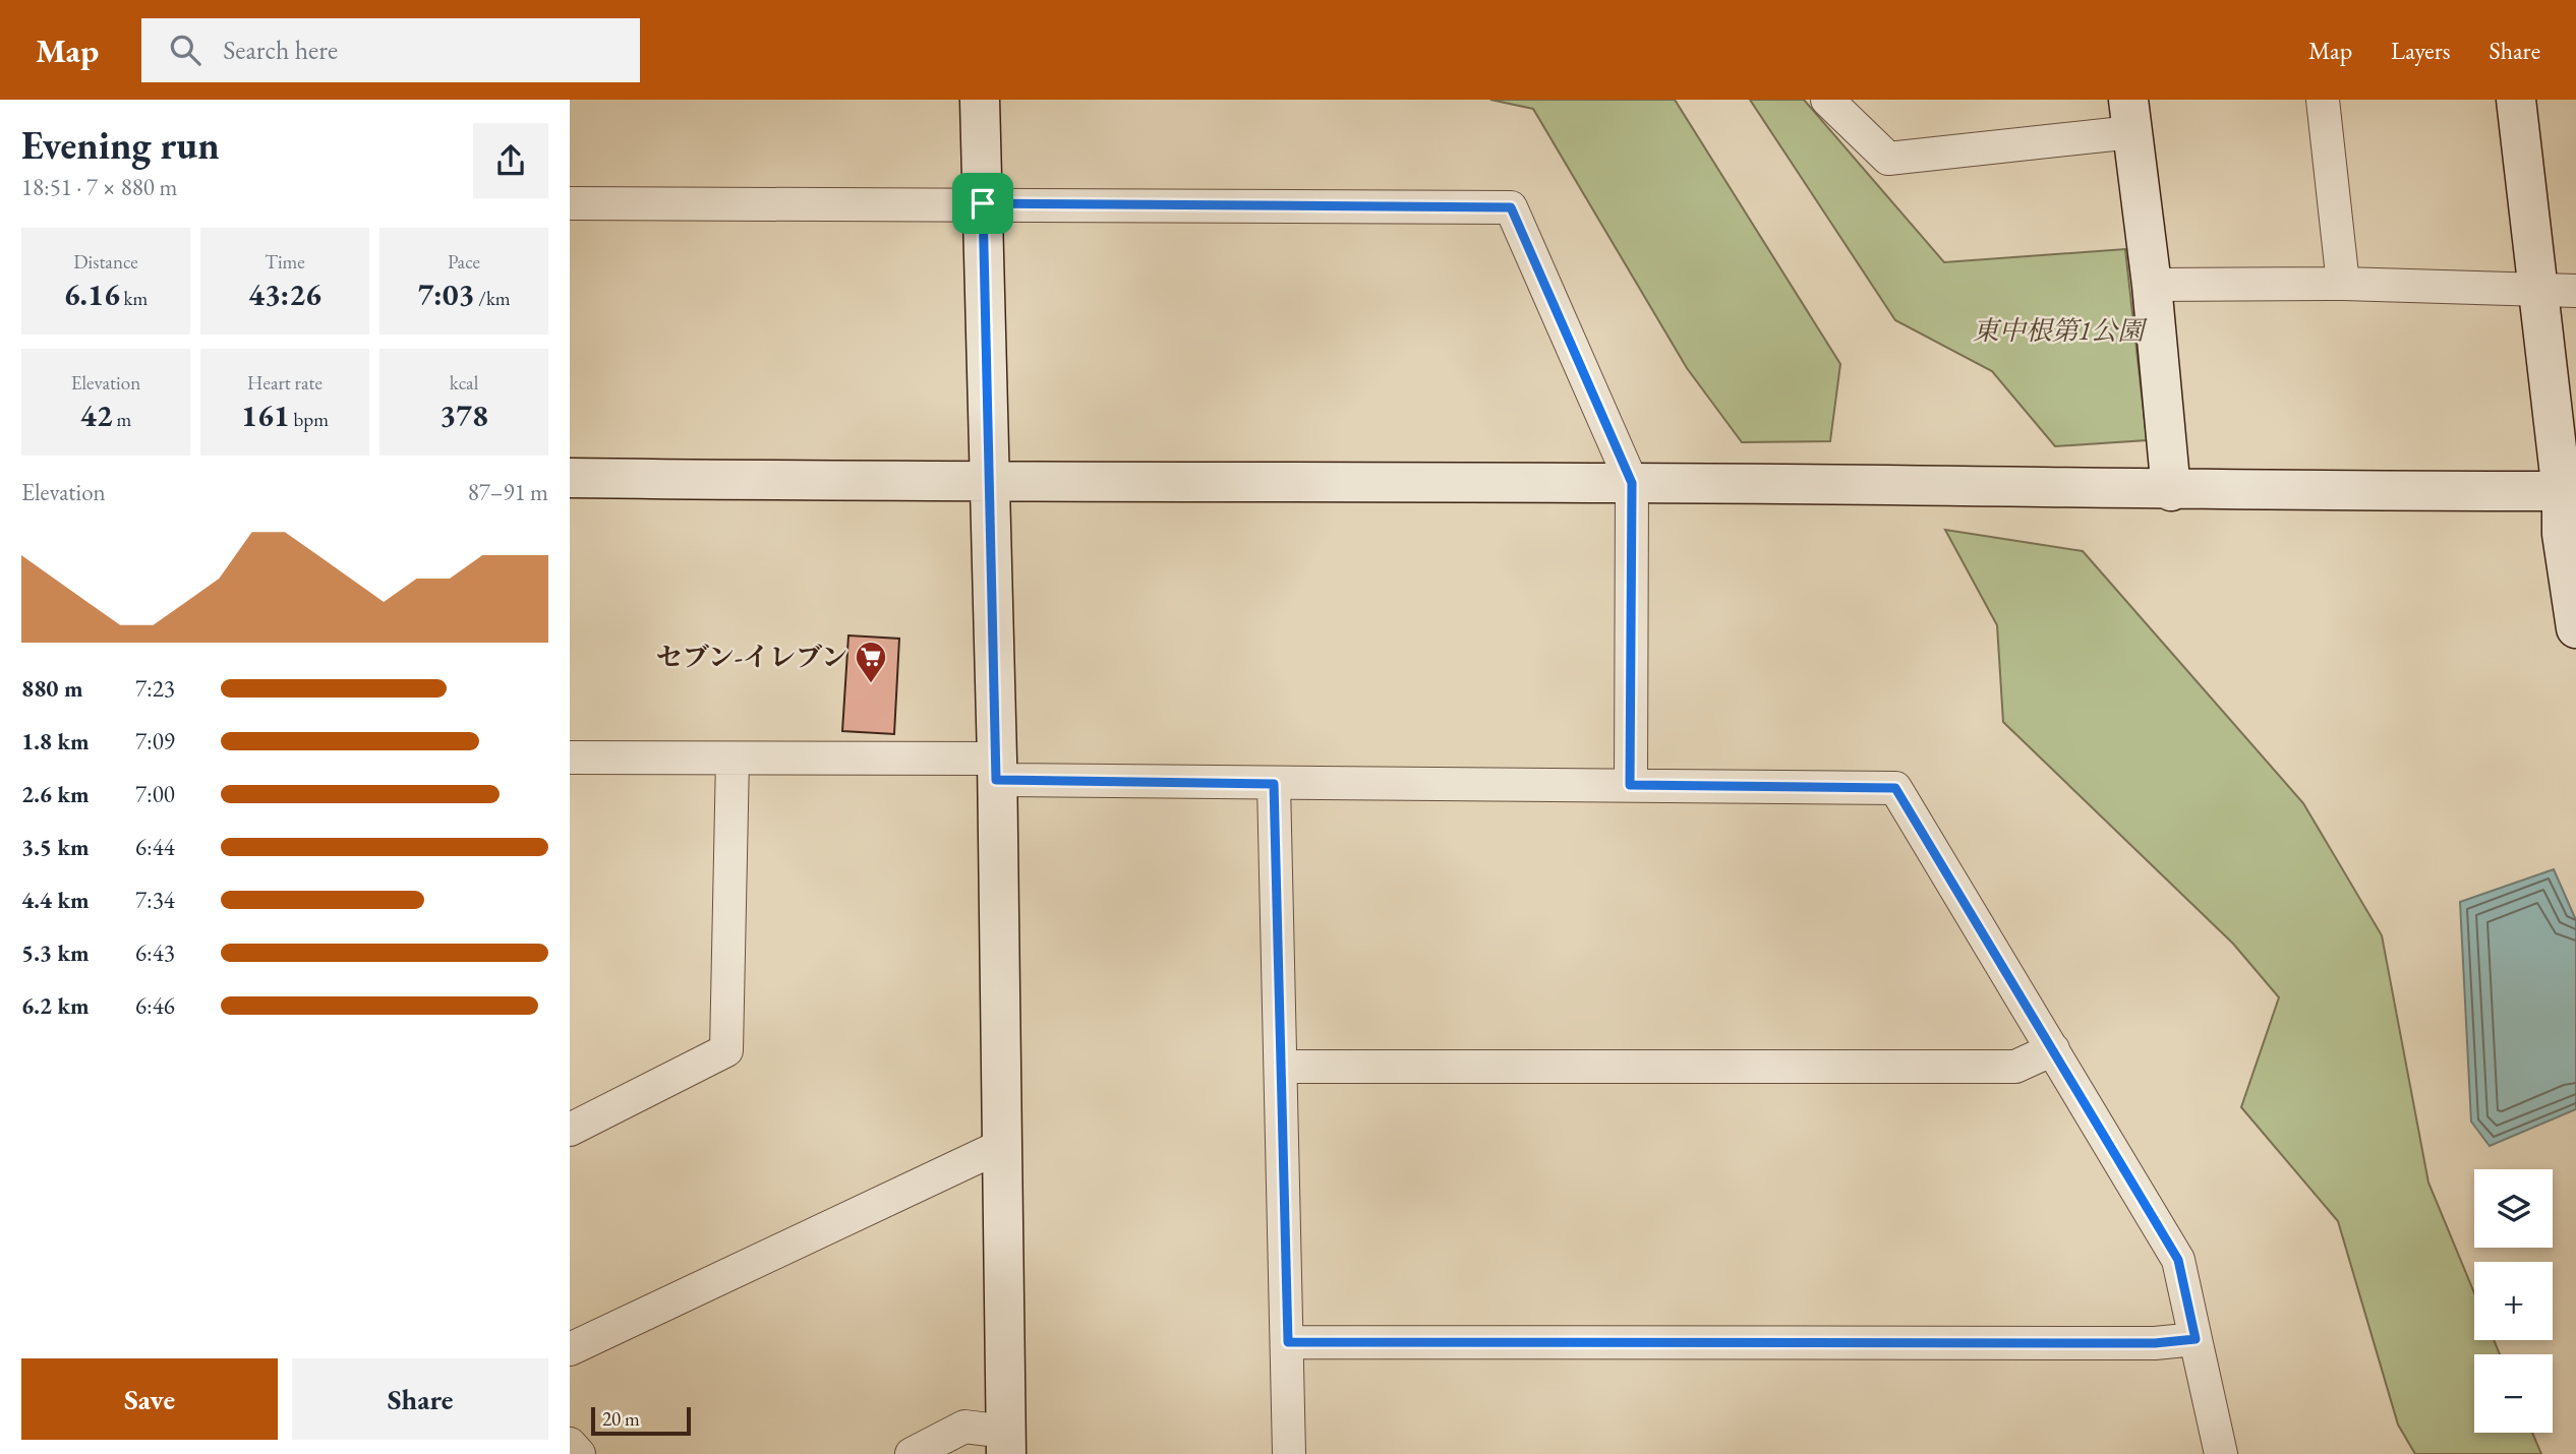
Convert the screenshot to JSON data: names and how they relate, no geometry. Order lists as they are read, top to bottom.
{
  "parks": ["東中根第1公園"],
  "places": {
    "supermarket": ["セブン-イレブン"]
  },
  "scale_bar": "20 m",
  "page": {
    "header": "Map",
    "search": "Search here",
    "nav": ["Map", "Layers", "Share"],
    "heading": ["Evening run", "18:51 · 7 × 880 m"],
    "stats": [
      ["Distance", "6.16 km"],
      ["Time", "43:26"],
      ["Pace", "7:03 /km"],
      ["Elevation", "42 m"],
      ["Heart rate", "161 bpm"],
      ["kcal", "378"]
    ],
    "chart": ["Elevation", "87–91 m"],
    "list": [
      {
        "name": "880 m",
        "note": "7:23"
      },
      {
        "name": "1.8 km",
        "note": "7:09"
      },
      {
        "name": "2.6 km",
        "note": "7:00"
      },
      {
        "name": "3.5 km",
        "note": "6:44"
      },
      {
        "name": "4.4 km",
        "note": "7:34"
      },
      {
        "name": "5.3 km",
        "note": "6:43"
      },
      {
        "name": "6.2 km",
        "note": "6:46"
      }
    ],
    "map_buttons": ["+", "−"],
    "buttons": ["Save", "Share"],
    "scale": "20 m"
  }
}
